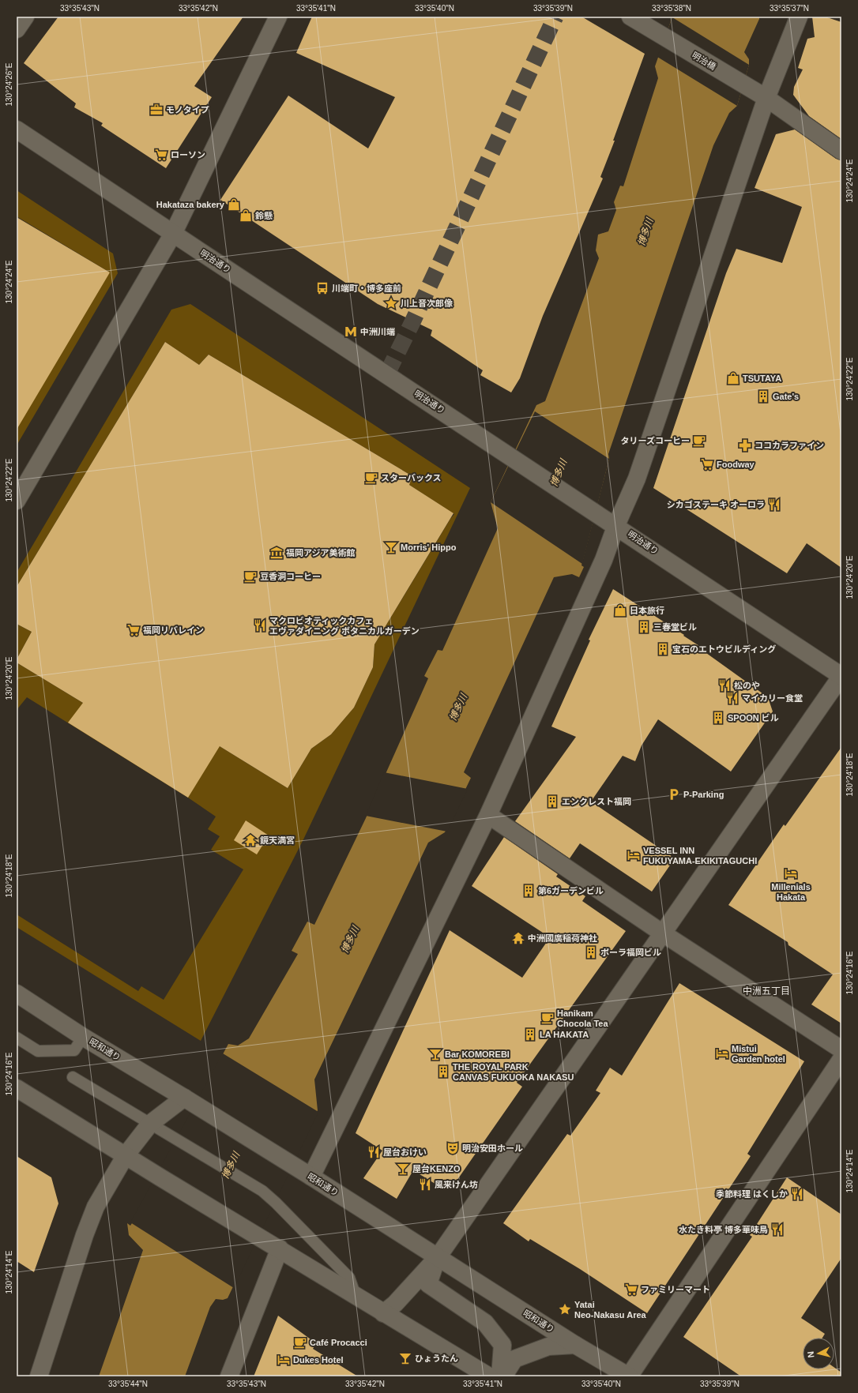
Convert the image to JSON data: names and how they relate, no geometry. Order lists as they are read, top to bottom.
{
  "streets": {
    "street": ["明治橋", "明治通り", "昭和通り"]
  },
  "districts": ["中洲五丁目"],
  "water": ["博多川"],
  "places": {
    "office": ["モノタイプ"],
    "supermarket": [
      "ローソン",
      "Foodway",
      "福岡リバレイン",
      "ファミリーマート"
    ],
    "shop": [
      "Hakataza bakery",
      "鈴懸",
      "TSUTAYA",
      "日本旅行"
    ],
    "bus stop": ["川端町・博多座前"],
    "place": ["川上音次郎像", "Yatai Neo-Nakasu Area"],
    "metro station": ["中洲川端"],
    "building": [
      "Gate's",
      "三春堂ビル",
      "宝石のエトウビルディング",
      "SPOON ビル",
      "エンクレスト福岡",
      "第6ガーデンビル",
      "ポーラ福岡ビル",
      "LA HAKATA",
      "THE ROYAL PARK CANVAS FUKUOKA NAKASU"
    ],
    "cafe": [
      "タリーズコーヒー",
      "スターバックス",
      "豆香洞コーヒー",
      "Hanikam Chocola Tea",
      "Café Procacci"
    ],
    "pharmacy": ["ココカラファイン"],
    "restaurant": [
      "シカゴステーキ オーロラ",
      "マクロビオティックカフェ エヴァダイニング ボタニカルガーデン",
      "松のや",
      "マイカリー食堂",
      "屋台おけい",
      "風来けん坊",
      "季節料理 はくしか",
      "水たき料亭 博多華味鳥"
    ],
    "bar": [
      "Morris' Hippo",
      "Bar KOMOREBI",
      "屋台KENZO",
      "ひょうたん"
    ],
    "museum": ["福岡アジア美術館"],
    "parking": ["P-Parking"],
    "temple": ["鏡天満宮", "中洲國廣稲荷神社"],
    "hotel": [
      "VESSEL INN FUKUYAMA-EKIKITAGUCHI",
      "Millenials Hakata",
      "Mistui Garden hotel",
      "Dukes Hotel"
    ],
    "theatre": ["明治安田ホール"]
  },
  "north": "left",
  "coordinates": [
    "33°35'43\"N",
    "33°35'42\"N",
    "33°35'41\"N",
    "33°35'40\"N",
    "33°35'39\"N",
    "33°35'38\"N",
    "33°35'37\"N",
    "130°24'26\"E",
    "130°24'24\"E",
    "130°24'22\"E",
    "130°24'20\"E",
    "130°24'18\"E",
    "130°24'16\"E",
    "130°24'14\"E",
    "33°35'44\"N"
  ]
}
